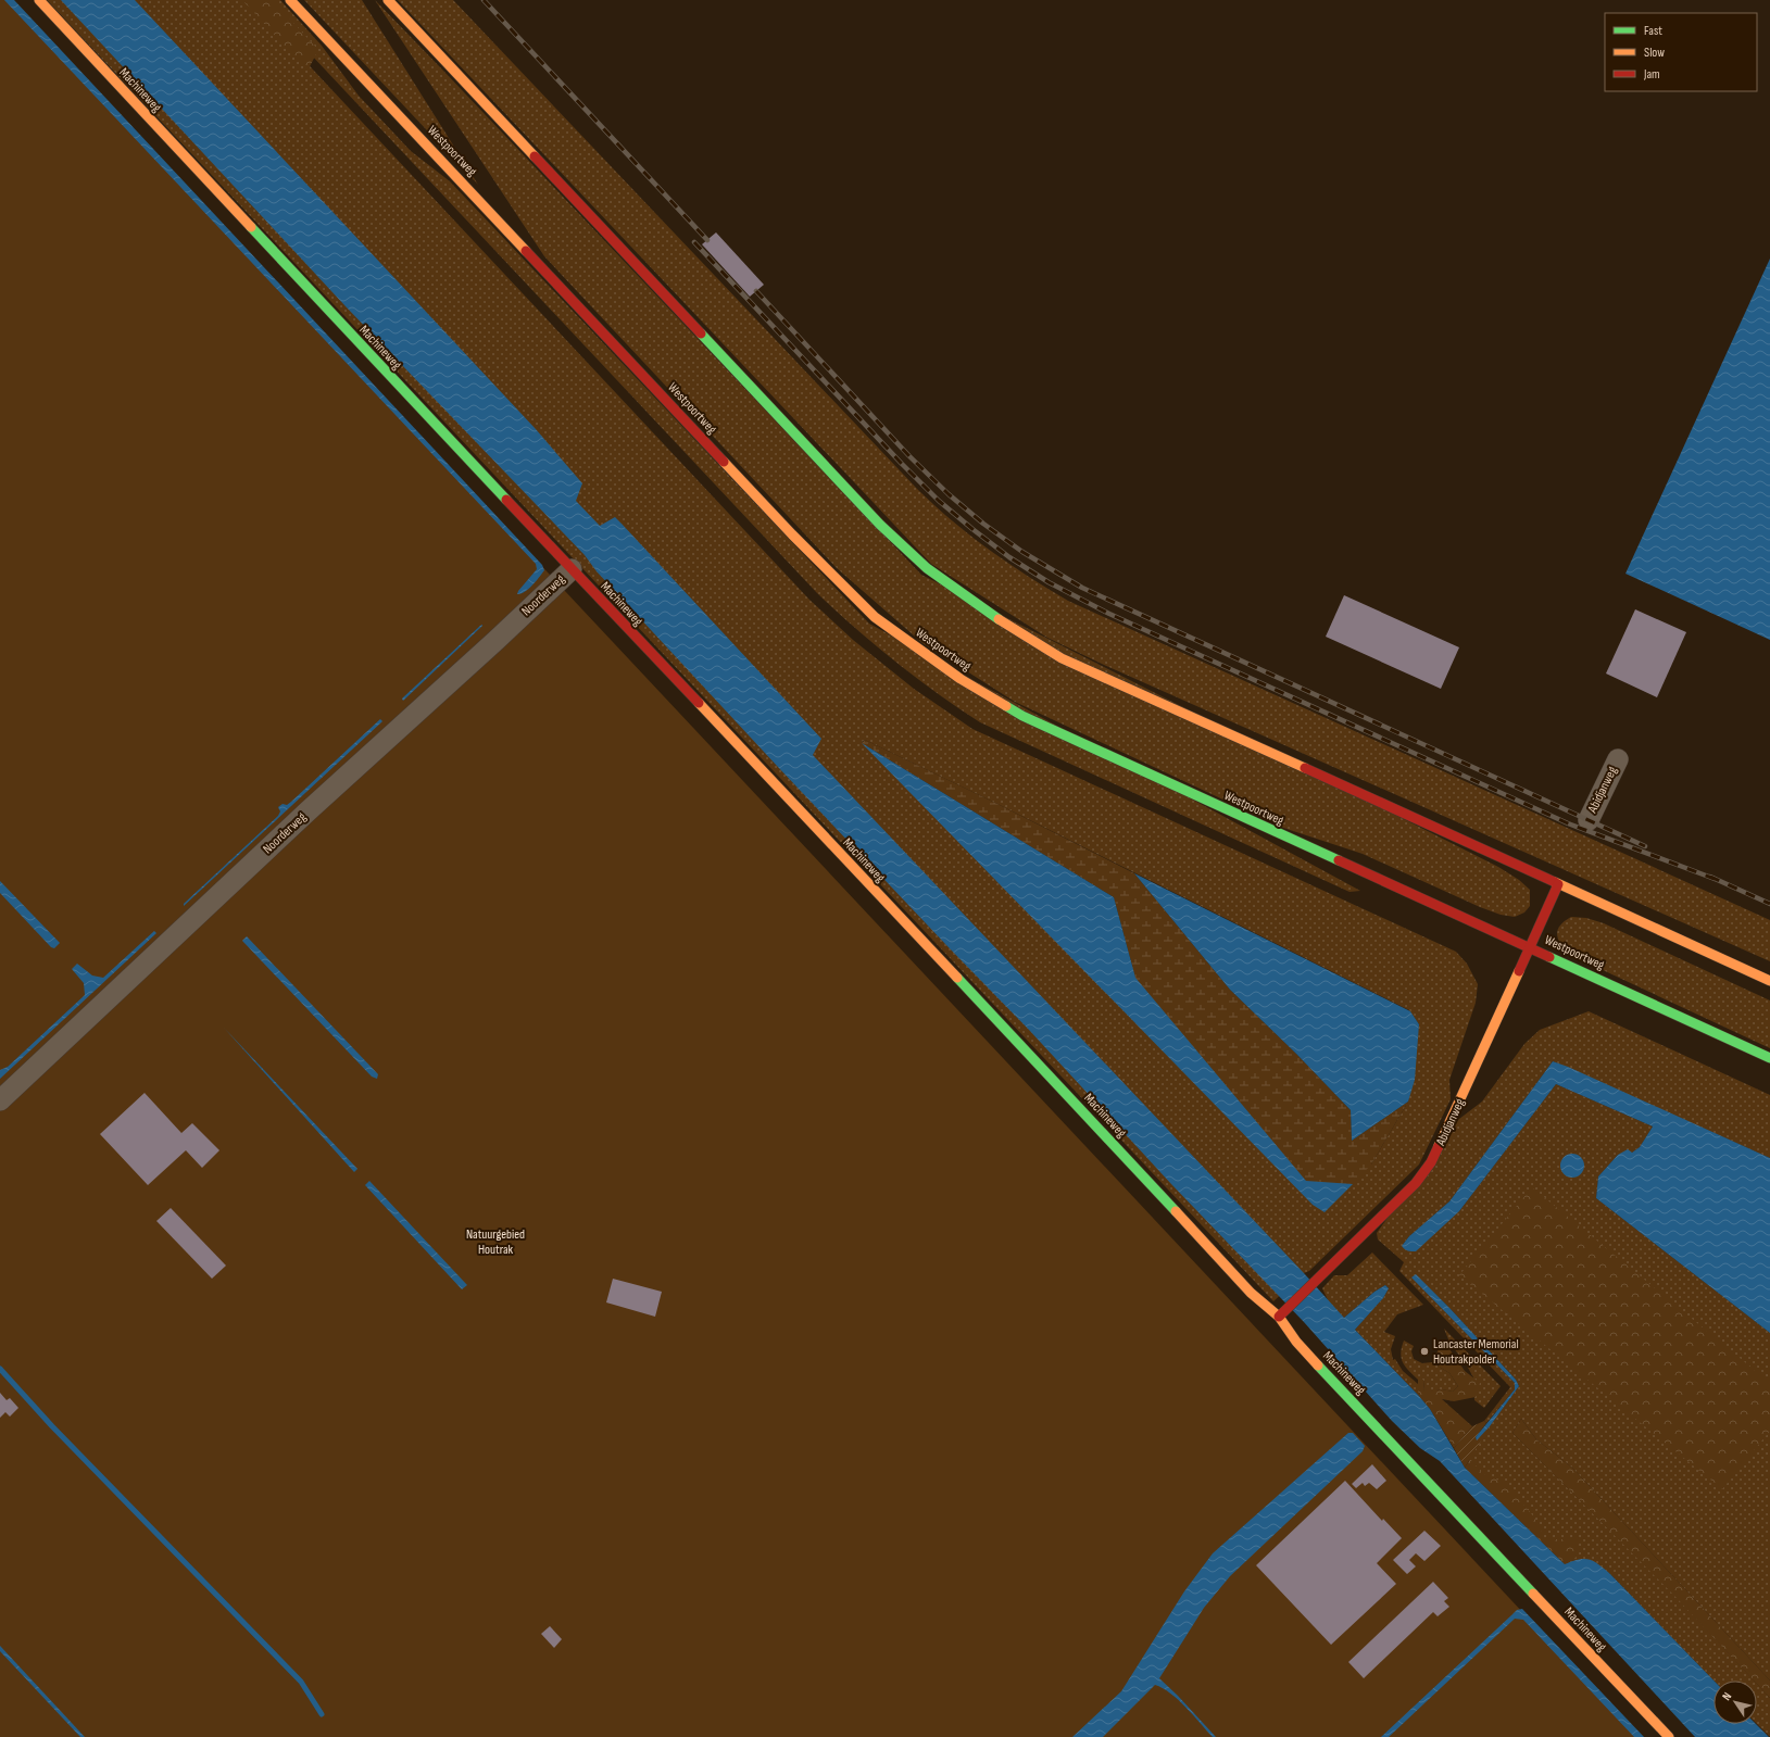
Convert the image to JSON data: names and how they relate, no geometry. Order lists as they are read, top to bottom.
{
  "streets": {
    "main road": ["Machineweg", "Westpoortweg", "Abidjanweg"],
    "street": ["Noorderweg"]
  },
  "crossings": [
    ["Machineweg", "Noorderweg"],
    ["Machineweg", "Abidjanweg"],
    ["Westpoortweg", "Abidjanweg"]
  ],
  "parks": ["Natuurgebied Houtrak"],
  "places": ["Lancaster Memorial Houtrakpolder"],
  "legend": ["Fast", "Slow", "Jam"],
  "north": "top left"
}
